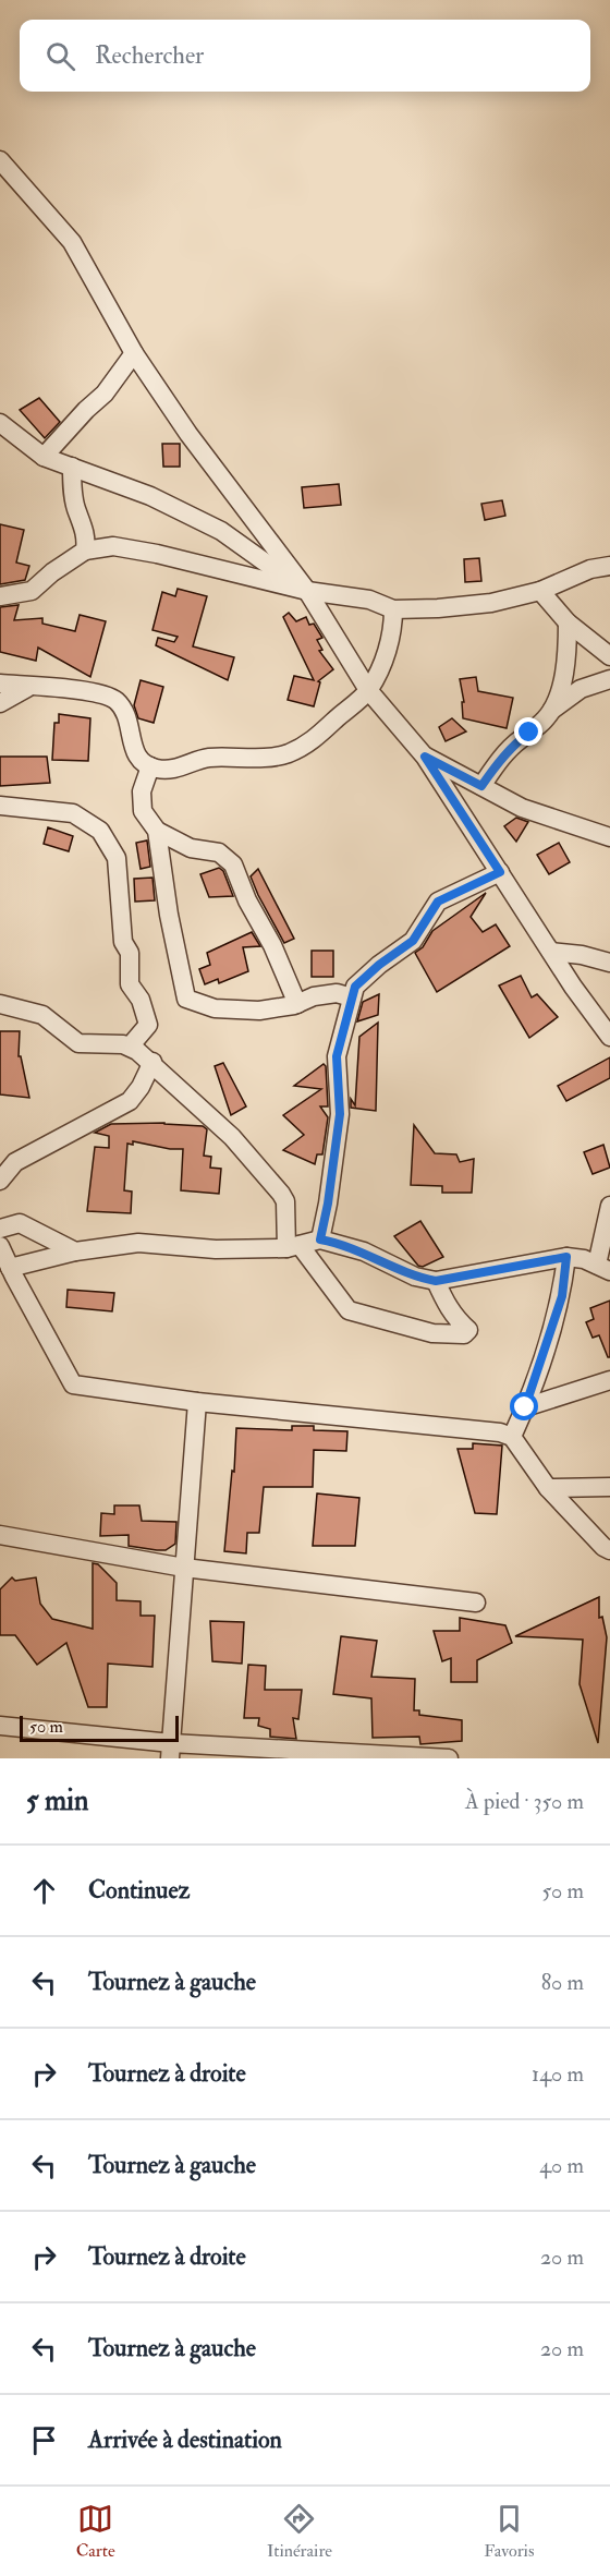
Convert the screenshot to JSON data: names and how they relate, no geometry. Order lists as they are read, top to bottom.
{
  "scale_bar": "50 m",
  "page": {
    "search": "Rechercher",
    "scale": "50 m",
    "heading": ["5 min", "À pied · 350 m"],
    "list": [
      ["Continuez", "50 m"],
      ["Tournez à gauche", "80 m"],
      ["Tournez à droite", "140 m"],
      ["Tournez à gauche", "40 m"],
      ["Tournez à droite", "20 m"],
      ["Tournez à gauche", "20 m"],
      "Arrivée à destination"
    ],
    "nav": ["Carte", "Itinéraire", "Favoris"]
  }
}
